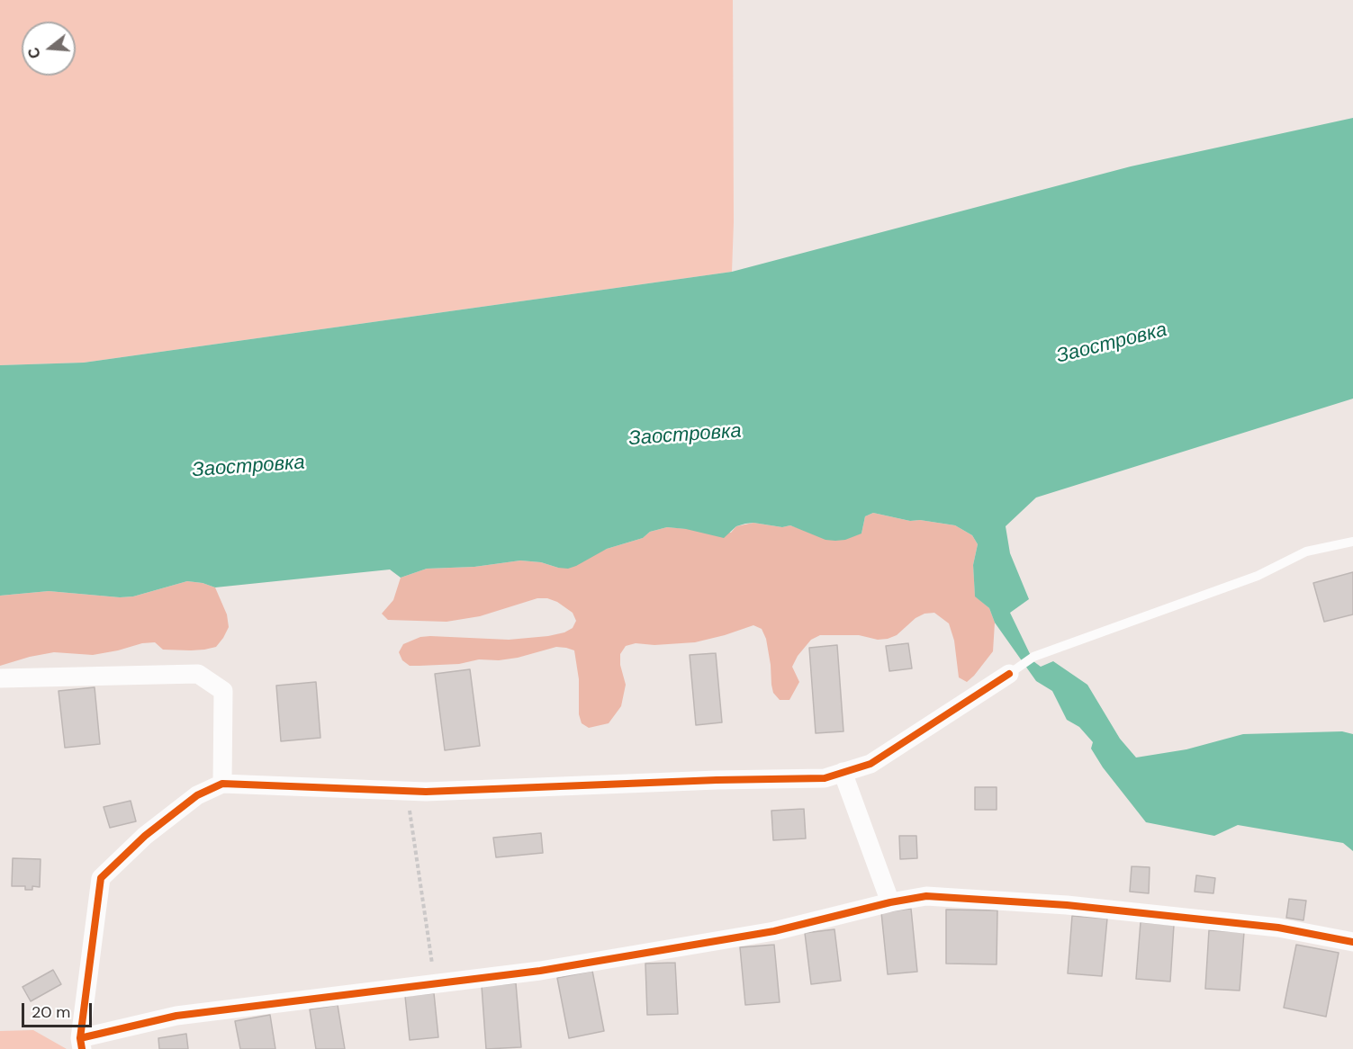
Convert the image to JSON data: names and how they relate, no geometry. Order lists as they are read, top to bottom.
{
  "water": ["Заостровка"],
  "scale_bar": "20 m",
  "north": "left"
}
